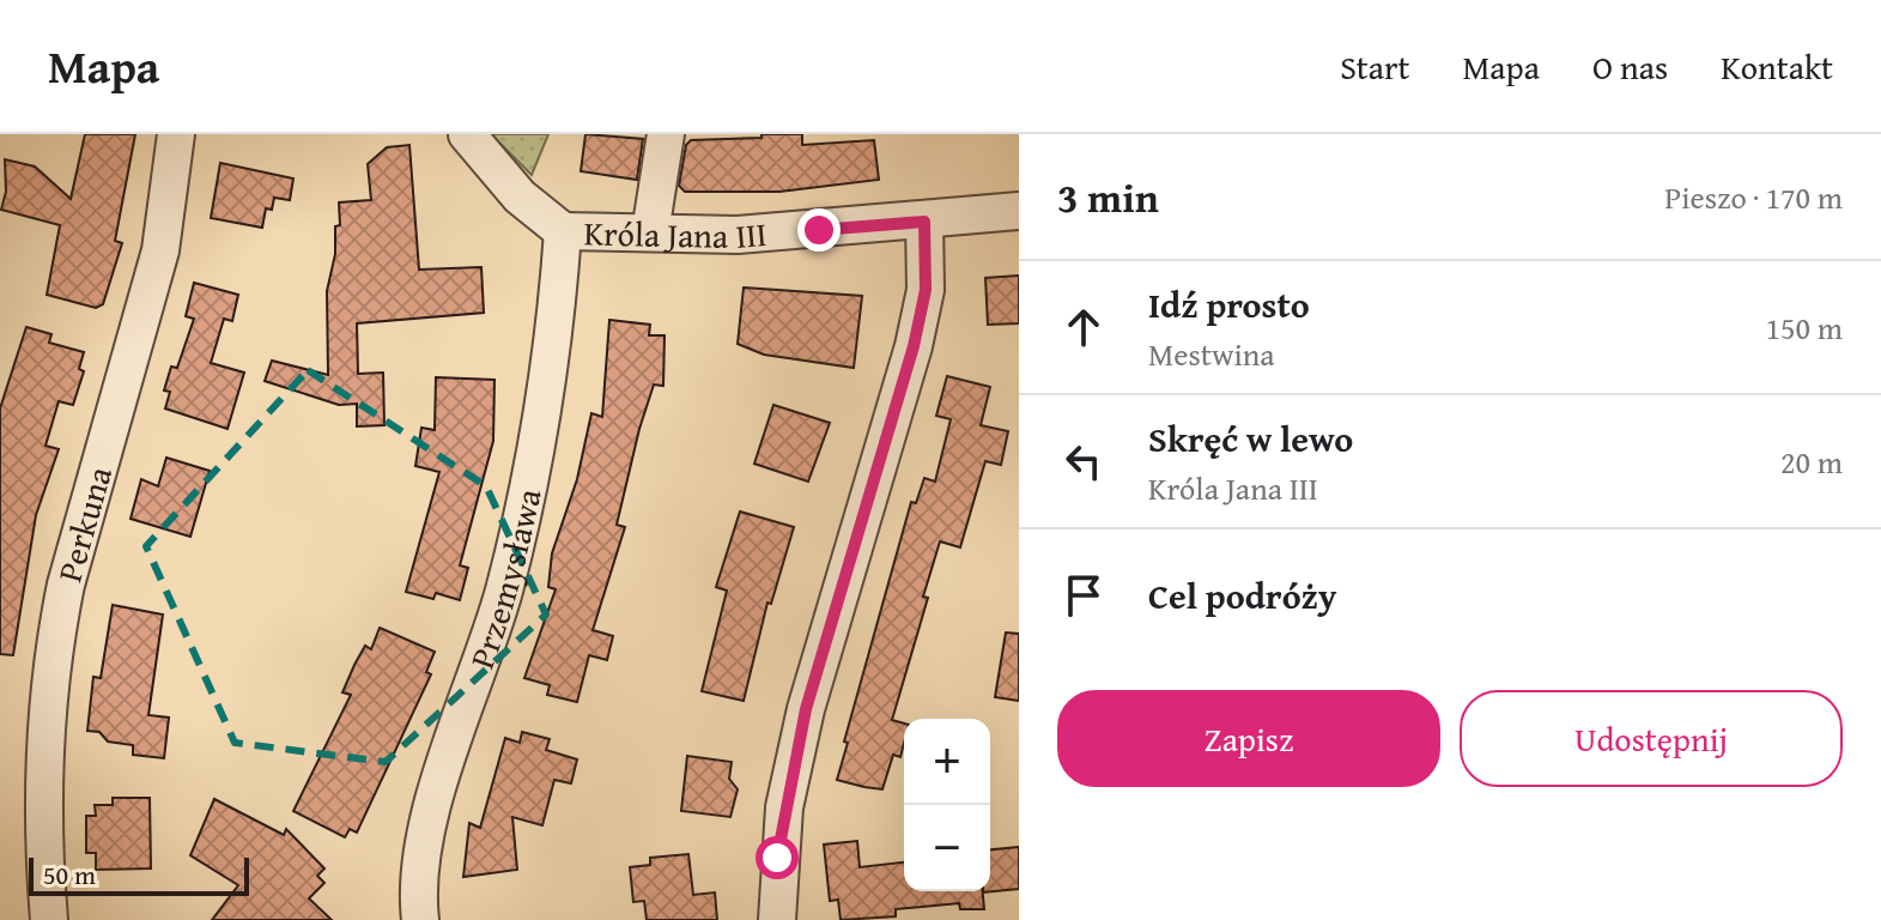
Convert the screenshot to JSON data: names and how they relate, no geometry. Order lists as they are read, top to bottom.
{
  "streets": {
    "street": ["Króla Jana III", "Perkuna", "Przemysława"]
  },
  "crossings": [
    ["Króla Jana III", "Przemysława"]
  ],
  "scale_bar": "50 m",
  "page": {
    "header": "Mapa",
    "nav": [
      "Start",
      "Mapa",
      "O nas",
      "Kontakt"
    ],
    "heading": ["3 min", "Pieszo · 170 m"],
    "list": [
      ["Idź prosto", "Mestwina", "150 m"],
      ["Skręć w lewo", "Króla Jana III", "20 m"],
      "Cel podróży"
    ],
    "buttons": ["Zapisz", "Udostępnij"],
    "map_buttons": ["+", "−"],
    "scale": "50 m"
  }
}
